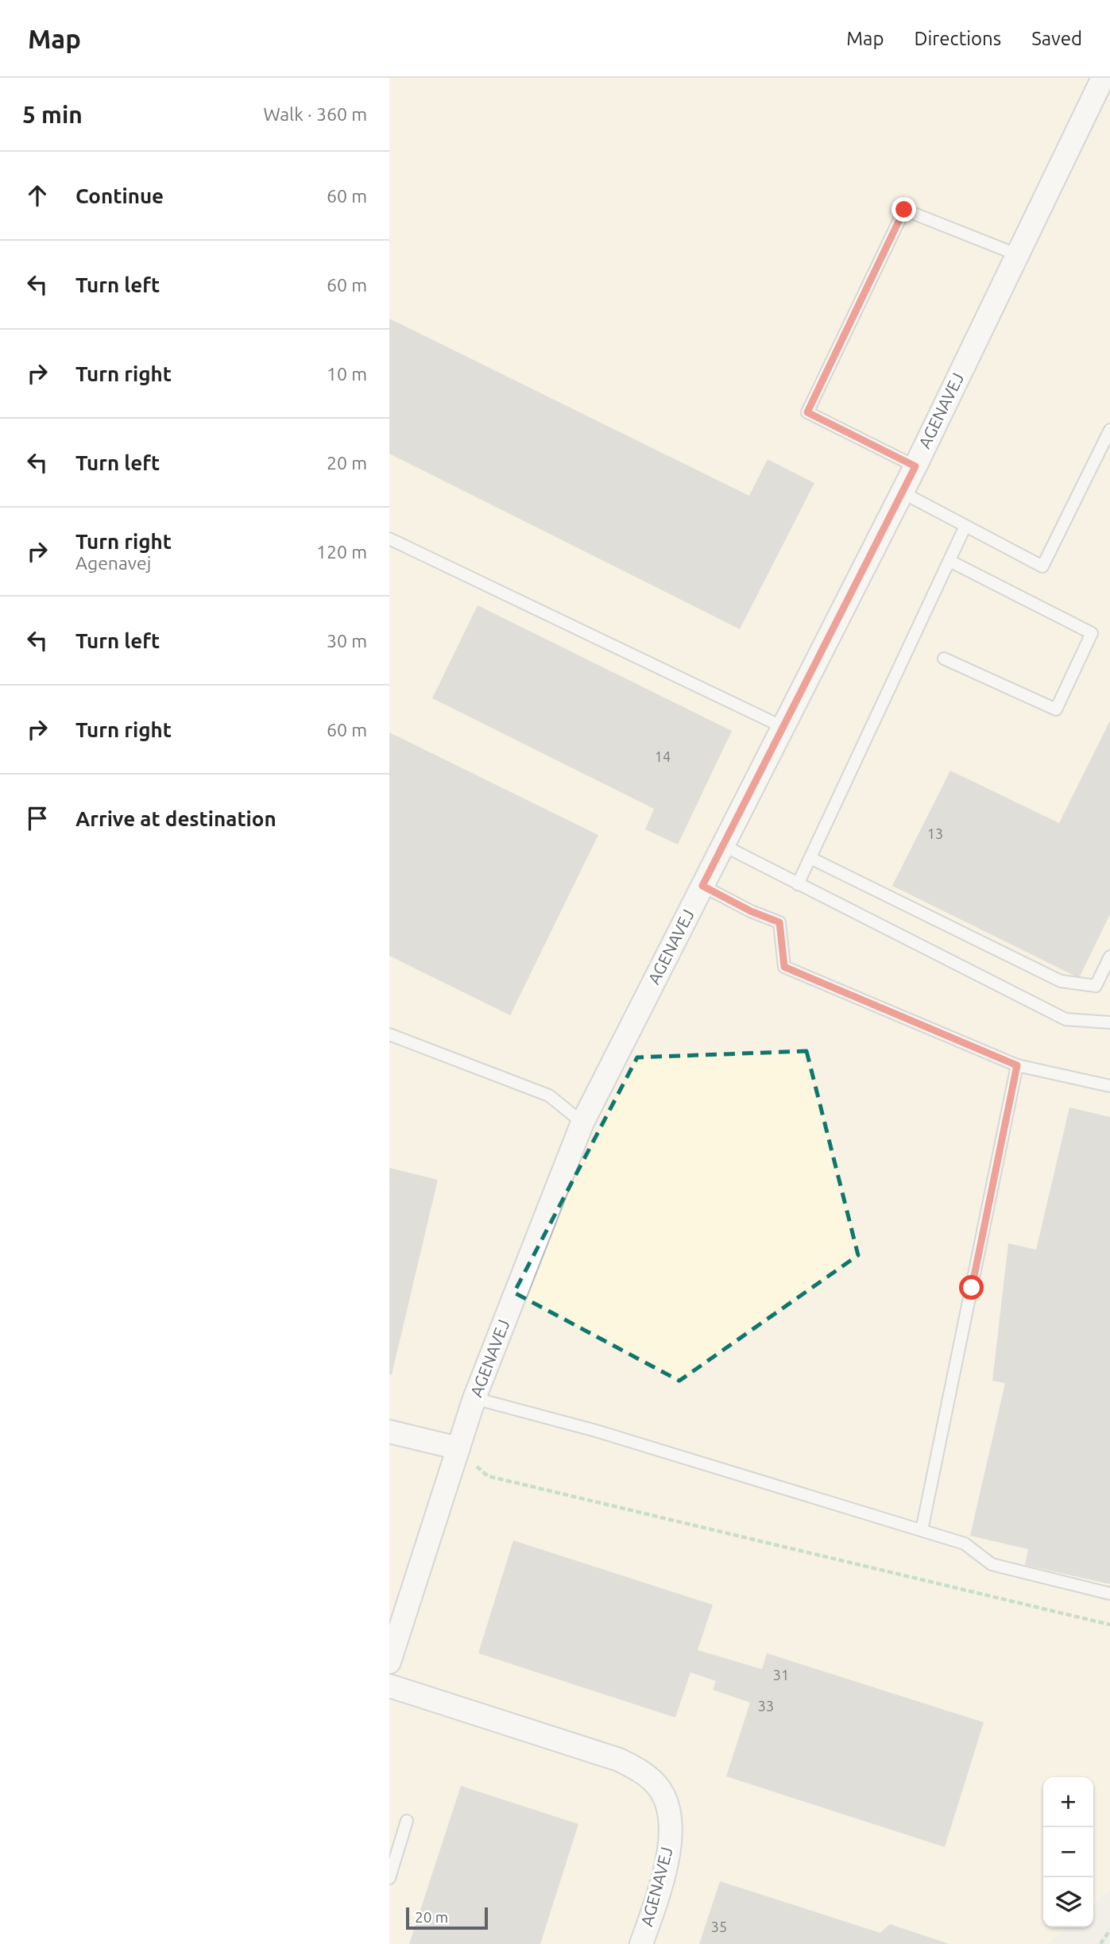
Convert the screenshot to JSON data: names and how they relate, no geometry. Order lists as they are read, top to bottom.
{
  "streets": {
    "street": ["AGENAVEJ"]
  },
  "house_numbers": [
    "14",
    "13",
    "31",
    "33",
    "35"
  ],
  "scale_bar": "20 m",
  "page": {
    "header": "Map",
    "nav": ["Map", "Directions", "Saved"],
    "heading": ["5 min", "Walk · 360 m"],
    "list": [
      ["Continue", "60 m"],
      ["Turn left", "60 m"],
      ["Turn right", "10 m"],
      ["Turn left", "20 m"],
      ["Turn right", "Agenavej", "120 m"],
      ["Turn left", "30 m"],
      ["Turn right", "60 m"],
      "Arrive at destination"
    ],
    "map_buttons": ["+", "−"],
    "scale": "20 m"
  }
}
